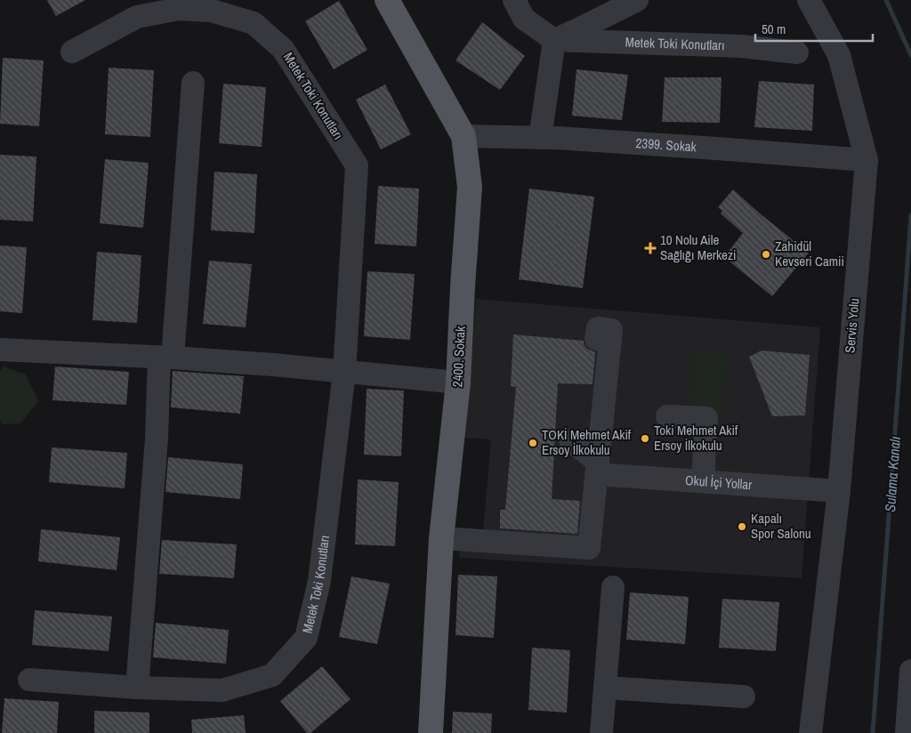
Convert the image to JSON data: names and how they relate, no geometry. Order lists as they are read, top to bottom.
{
  "streets": {
    "main road": ["2400. Sokak"],
    "street": [
      "Metek Toki Konutları",
      "2399. Sokak",
      "Servis Yolu",
      "Okul İçi Yollar"
    ]
  },
  "crossings": [
    ["2399. Sokak", "Servis Yolu"],
    ["2399. Sokak", "2400. Sokak"],
    ["Servis Yolu", "Okul İçi Yollar"]
  ],
  "water": ["Sulama Kanalı"],
  "places": {
    "health": ["10 Nolu Aile Sağlığı Merkezi"],
    "other": [
      "Zahidül Kevseri Camii",
      "Toki Mehmet Akif Ersoy İlkokulu",
      "TOKİ Mehmet Akif Ersoy İlkokulu",
      "Kapalı Spor Salonu"
    ]
  },
  "scale_bar": "50 m"
}
